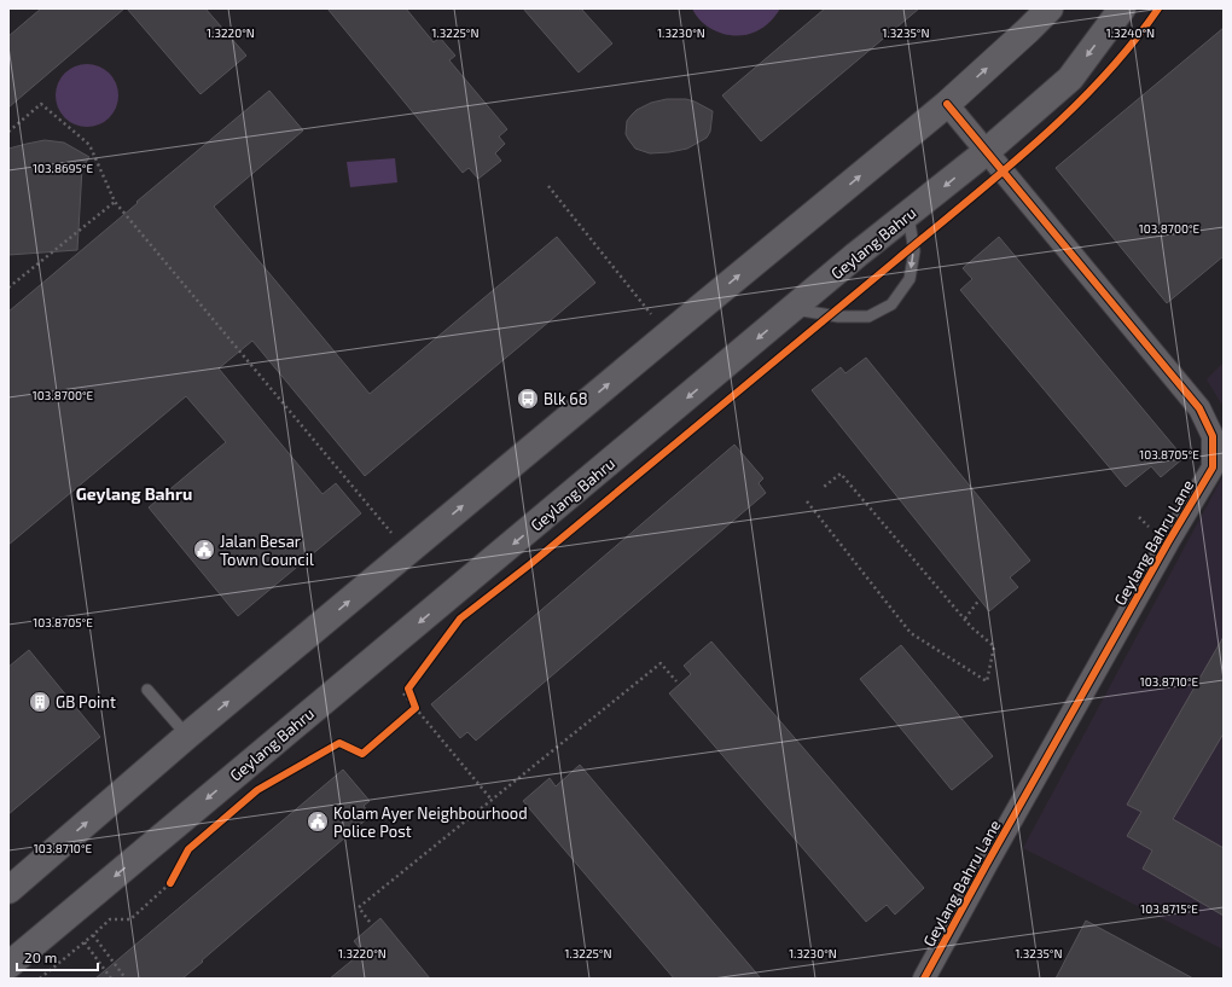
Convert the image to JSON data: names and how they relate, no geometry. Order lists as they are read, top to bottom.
{
  "streets": {
    "main road": ["Geylang Bahru"],
    "street": ["Geylang Bahru Lane"]
  },
  "crossings": [
    ["Geylang Bahru", "Geylang Bahru Lane"]
  ],
  "districts": ["Geylang Bahru"],
  "places": {
    "bus stop": ["Blk 68"],
    "public building": ["Jalan Besar Town Council", "Kolam Ayer Neighbourhood Police Post"],
    "building": ["GB Point"]
  },
  "scale_bar": "20 m",
  "coordinates": [
    "1.3220°N",
    "1.3225°N",
    "1.3230°N",
    "1.3235°N",
    "1.3240°N",
    "103.8695°E",
    "103.8700°E",
    "103.8705°E",
    "103.8710°E",
    "103.8715°E"
  ]
}
